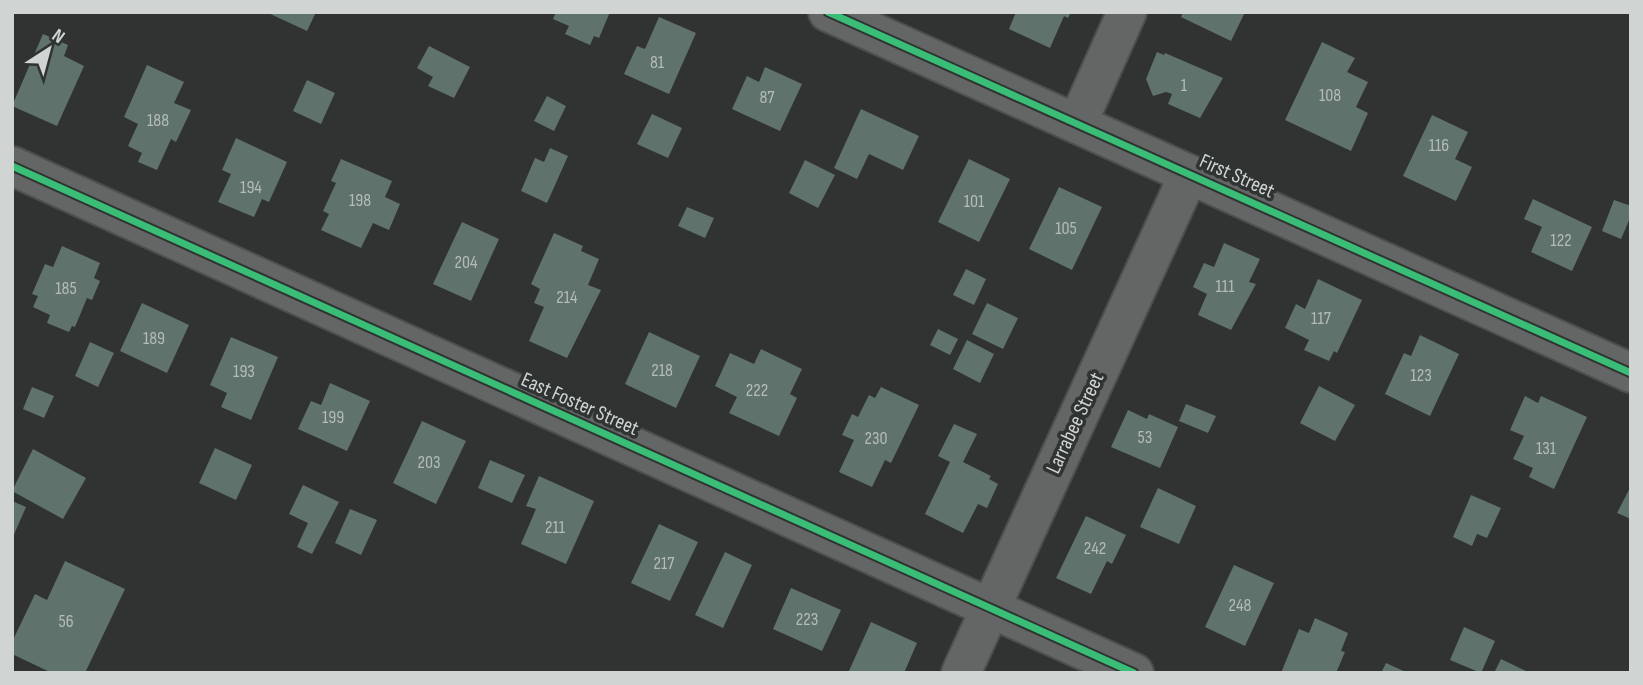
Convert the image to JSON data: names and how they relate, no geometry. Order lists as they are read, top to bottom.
{
  "streets": {
    "street": ["First Street", "East Foster Street", "Larrabee Street"]
  },
  "crossings": [
    ["First Street", "Larrabee Street"],
    ["East Foster Street", "Larrabee Street"]
  ],
  "house_numbers": [
    "81",
    "1",
    "108",
    "87",
    "188",
    "116",
    "194",
    "198",
    "101",
    "105",
    "122",
    "204",
    "111",
    "185",
    "214",
    "117",
    "189",
    "218",
    "193",
    "123",
    "222",
    "199",
    "53",
    "230",
    "131",
    "203",
    "211",
    "242",
    "217",
    "248",
    "223",
    "56"
  ],
  "north": "top right"
}
